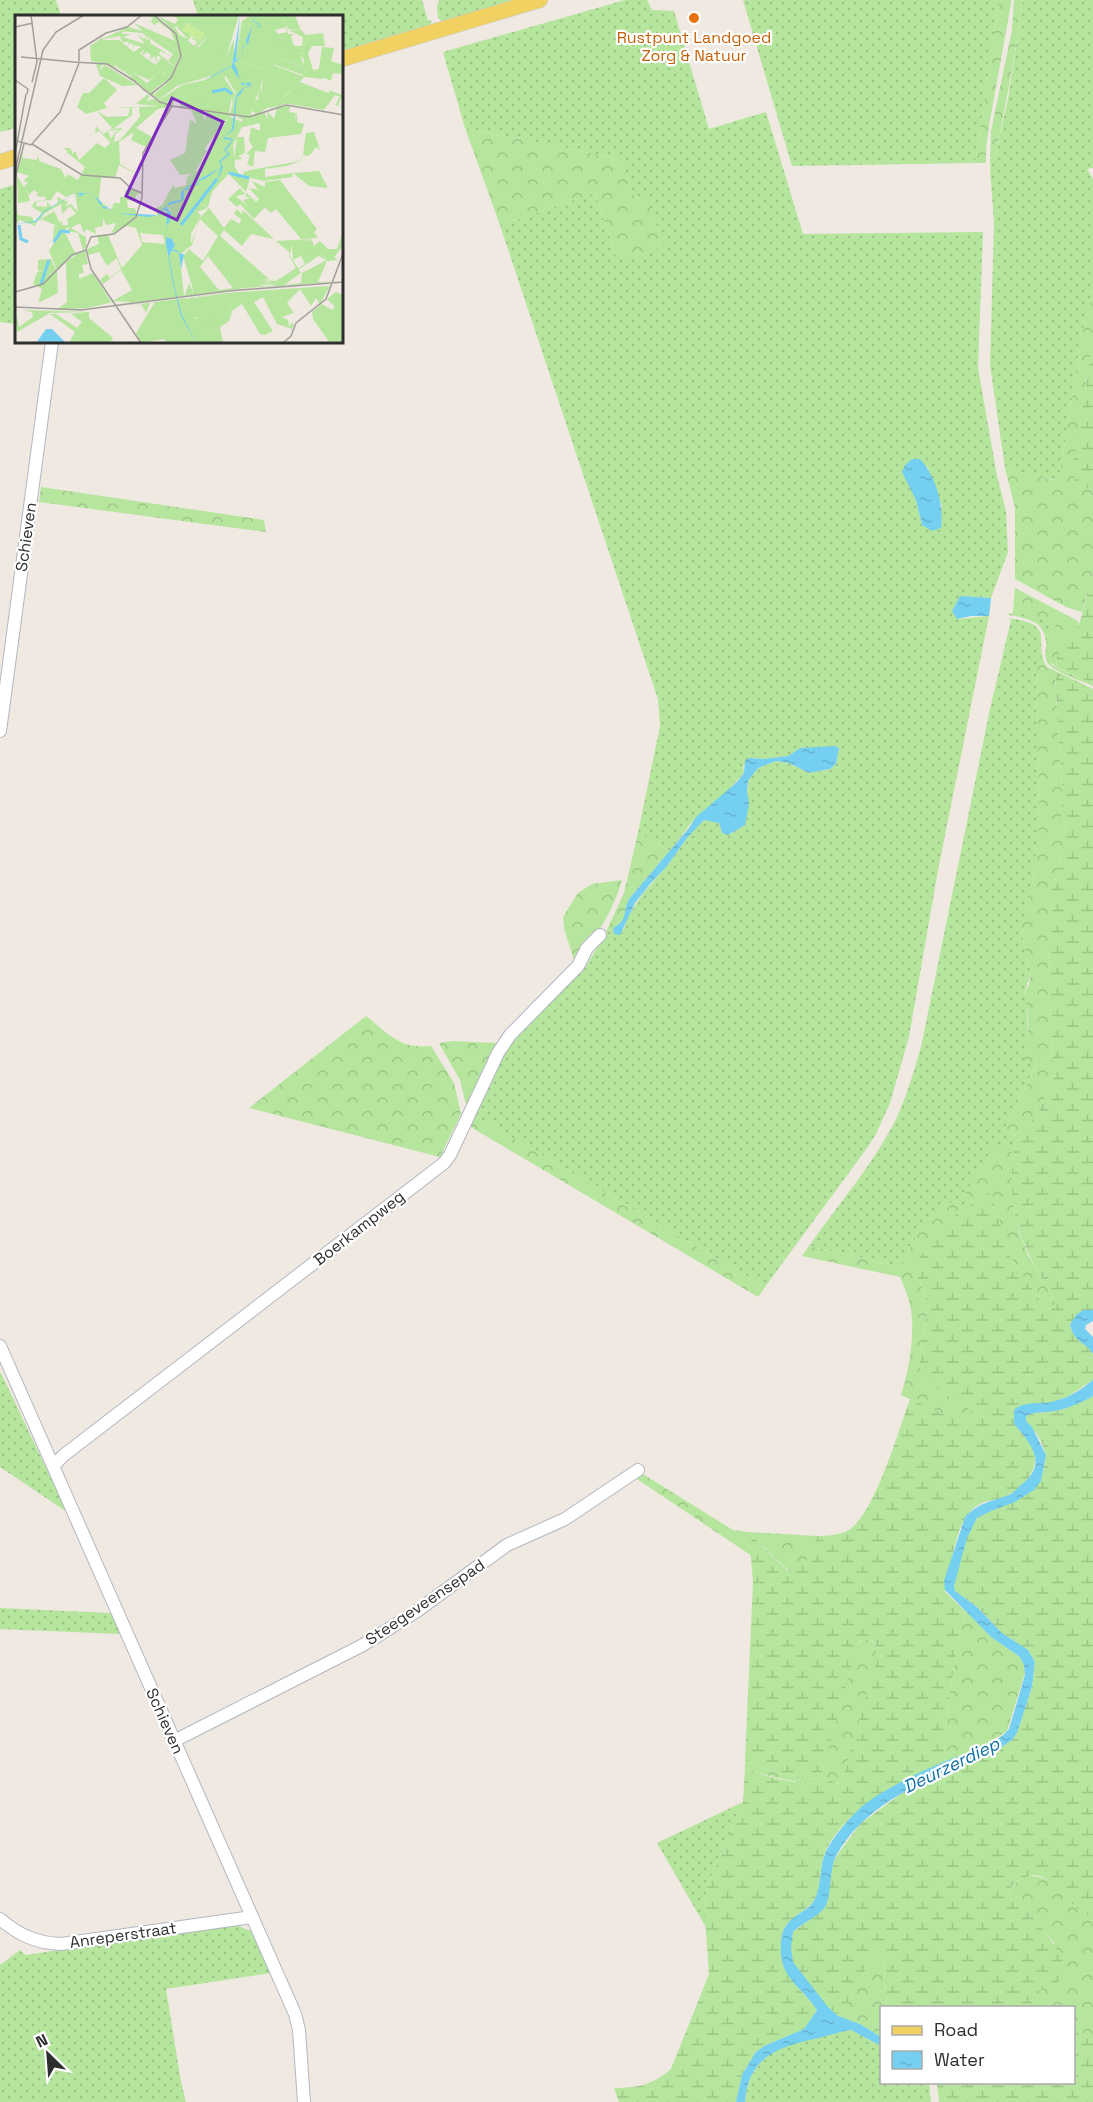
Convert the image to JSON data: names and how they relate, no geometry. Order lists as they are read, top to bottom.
{
  "streets": {
    "street": [
      "Schieven",
      "Boerkampweg",
      "Steegeveensepad",
      "Anreperstraat"
    ]
  },
  "crossings": [
    ["Schieven", "Boerkampweg"],
    ["Schieven", "Steegeveensepad"],
    ["Schieven", "Anreperstraat"]
  ],
  "water": ["Deurzerdiep"],
  "places": ["Rustpunt Landgoed Zorg & Natuur"],
  "legend": ["Road", "Water"],
  "north": "top left"
}
